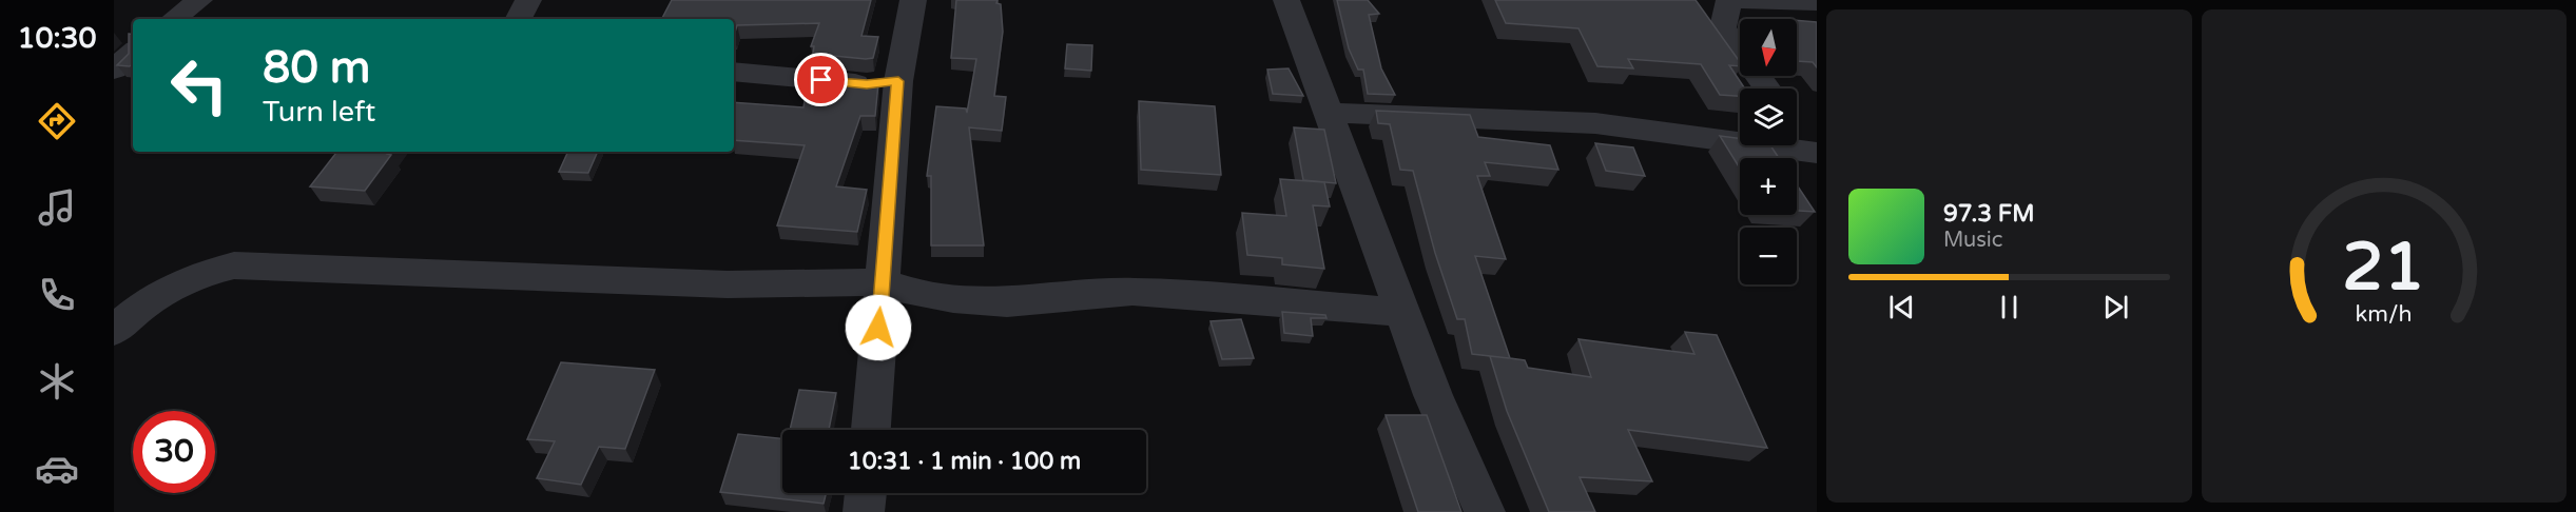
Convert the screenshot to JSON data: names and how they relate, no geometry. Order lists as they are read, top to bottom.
{
  "north": "bottom",
  "page": {
    "tabs": "10:30",
    "map_buttons": ["+", "−"],
    "turn": ["80 m", "Turn left"],
    "song": ["97.3 FM", "Music"],
    "limit": "30",
    "trip": "10:31 · 1 min · 100 m",
    "gauge": ["21", "km/h"]
  }
}
